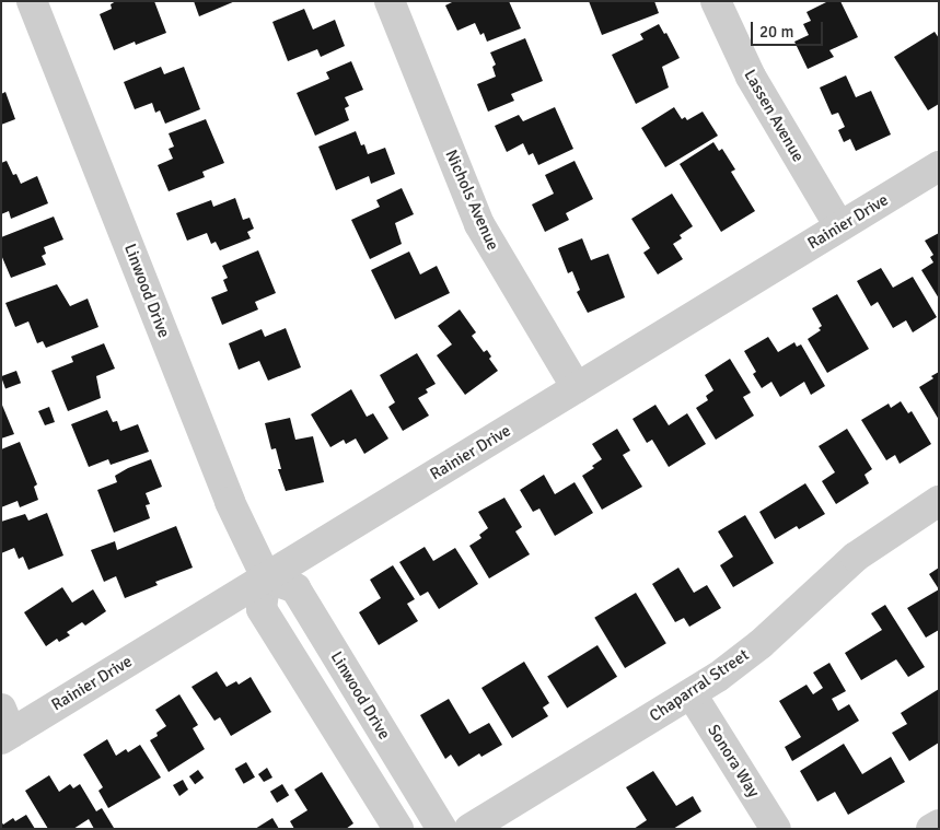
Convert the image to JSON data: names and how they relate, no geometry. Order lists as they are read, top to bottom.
{
  "streets": {
    "street": [
      "Lassen Avenue",
      "Nichols Avenue",
      "Rainier Drive",
      "Linwood Drive",
      "Chaparral Street",
      "Sonora Way"
    ]
  },
  "crossings": [
    ["Lassen Avenue", "Rainier Drive"],
    ["Nichols Avenue", "Rainier Drive"],
    ["Rainier Drive", "Linwood Drive"],
    ["Chaparral Street", "Sonora Way"]
  ],
  "scale_bar": "20 m"
}
